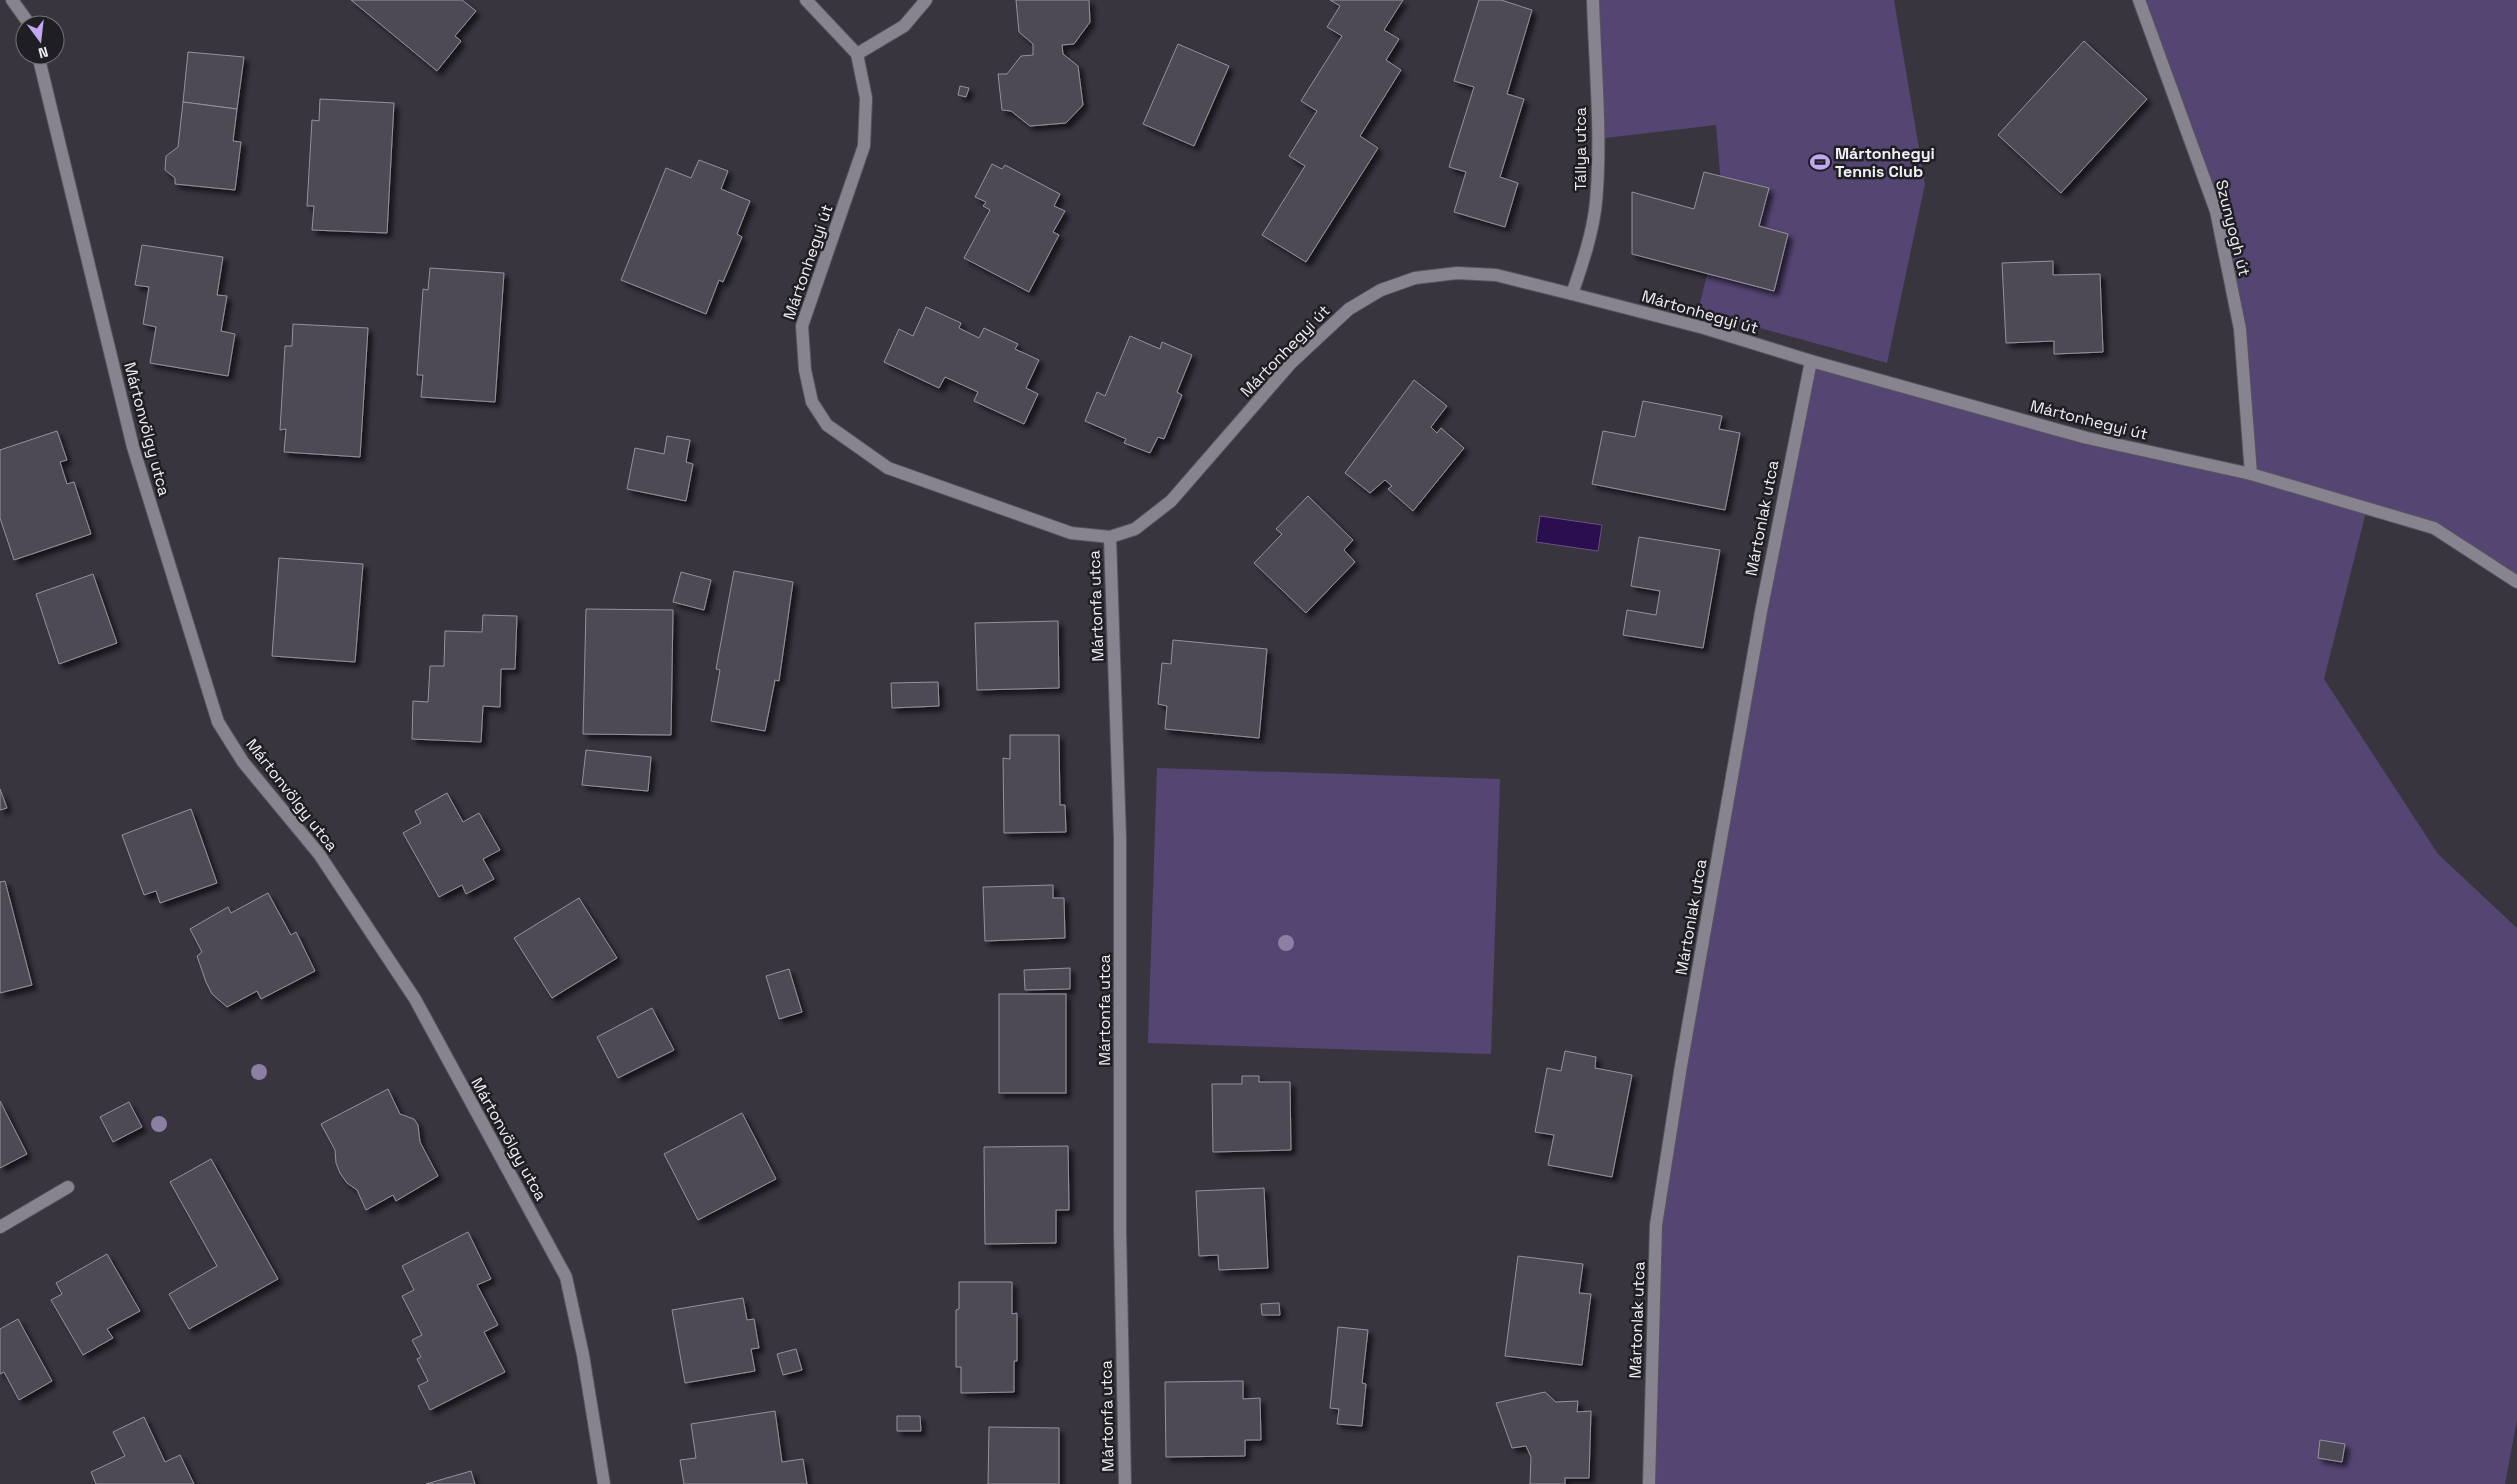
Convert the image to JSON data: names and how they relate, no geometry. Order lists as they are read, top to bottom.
{
  "streets": {
    "street": [
      "Tállya utca",
      "Szunyogh út",
      "Mártonhegyi út",
      "Mártonvölgy utca",
      "Mártonlak utca",
      "Mártonfa utca"
    ]
  },
  "crossings": [
    ["Tállya utca", "Mártonhegyi út"],
    ["Szunyogh út", "Mártonhegyi út"],
    ["Mártonhegyi út", "Mártonlak utca"],
    ["Mártonhegyi út", "Mártonfa utca"]
  ],
  "places": {
    "sports": ["Mártonhegyi Tennis Club"]
  },
  "north": "bottom"
}
